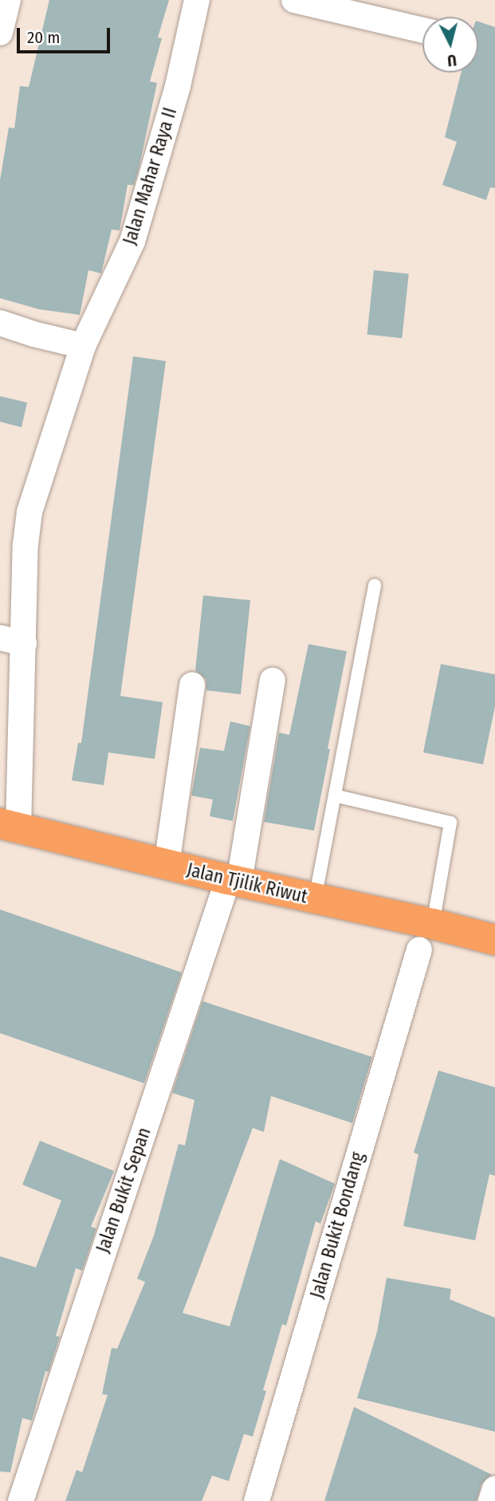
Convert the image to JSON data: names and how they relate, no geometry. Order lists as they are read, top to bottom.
{
  "streets": {
    "highway": ["Jalan Tjilik Riwut"],
    "street": ["Jalan Mahar Raya II", "Jalan Bukit Sepan", "Jalan Bukit Bondang"]
  },
  "crossings": [
    ["Jalan Mahar Raya II", "Jalan Tjilik Riwut"],
    ["Jalan Tjilik Riwut", "Jalan Bukit Sepan"],
    ["Jalan Tjilik Riwut", "Jalan Bukit Bondang"]
  ],
  "scale_bar": "20 m",
  "north": "bottom"
}
